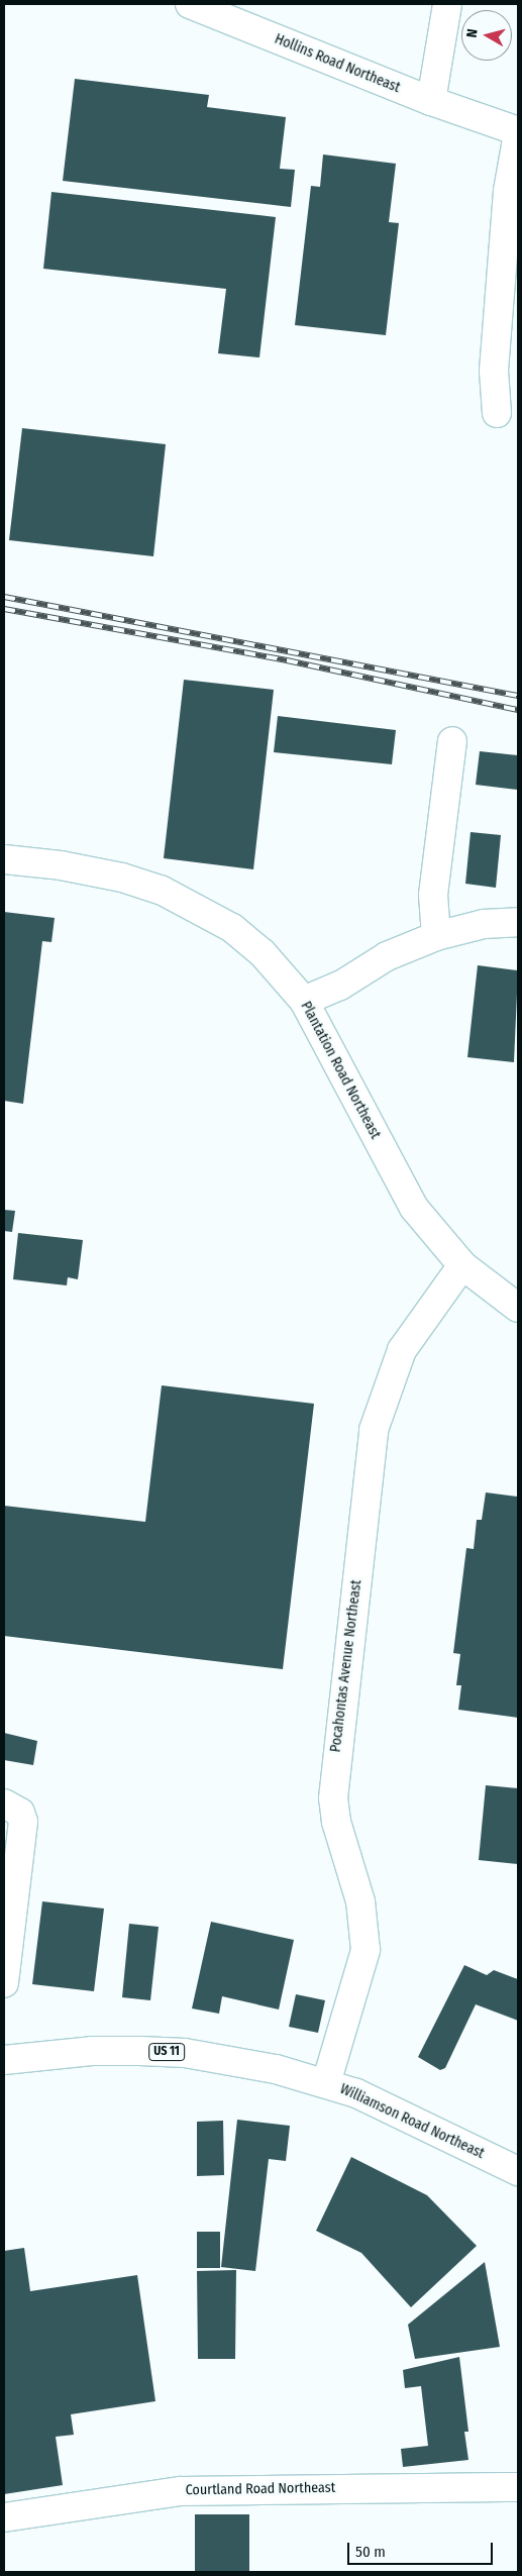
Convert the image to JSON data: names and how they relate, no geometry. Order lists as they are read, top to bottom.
{
  "streets": {
    "street": [
      "Hollins Road Northeast",
      "Plantation Road Northeast",
      "Pocahontas Avenue Northeast",
      "US 11",
      "Williamson Road Northeast",
      "Courtland Road Northeast"
    ]
  },
  "crossings": [
    ["Plantation Road Northeast", "Pocahontas Avenue Northeast"],
    ["Pocahontas Avenue Northeast", "Williamson Road Northeast"]
  ],
  "scale_bar": "50 m",
  "north": "left"
}
